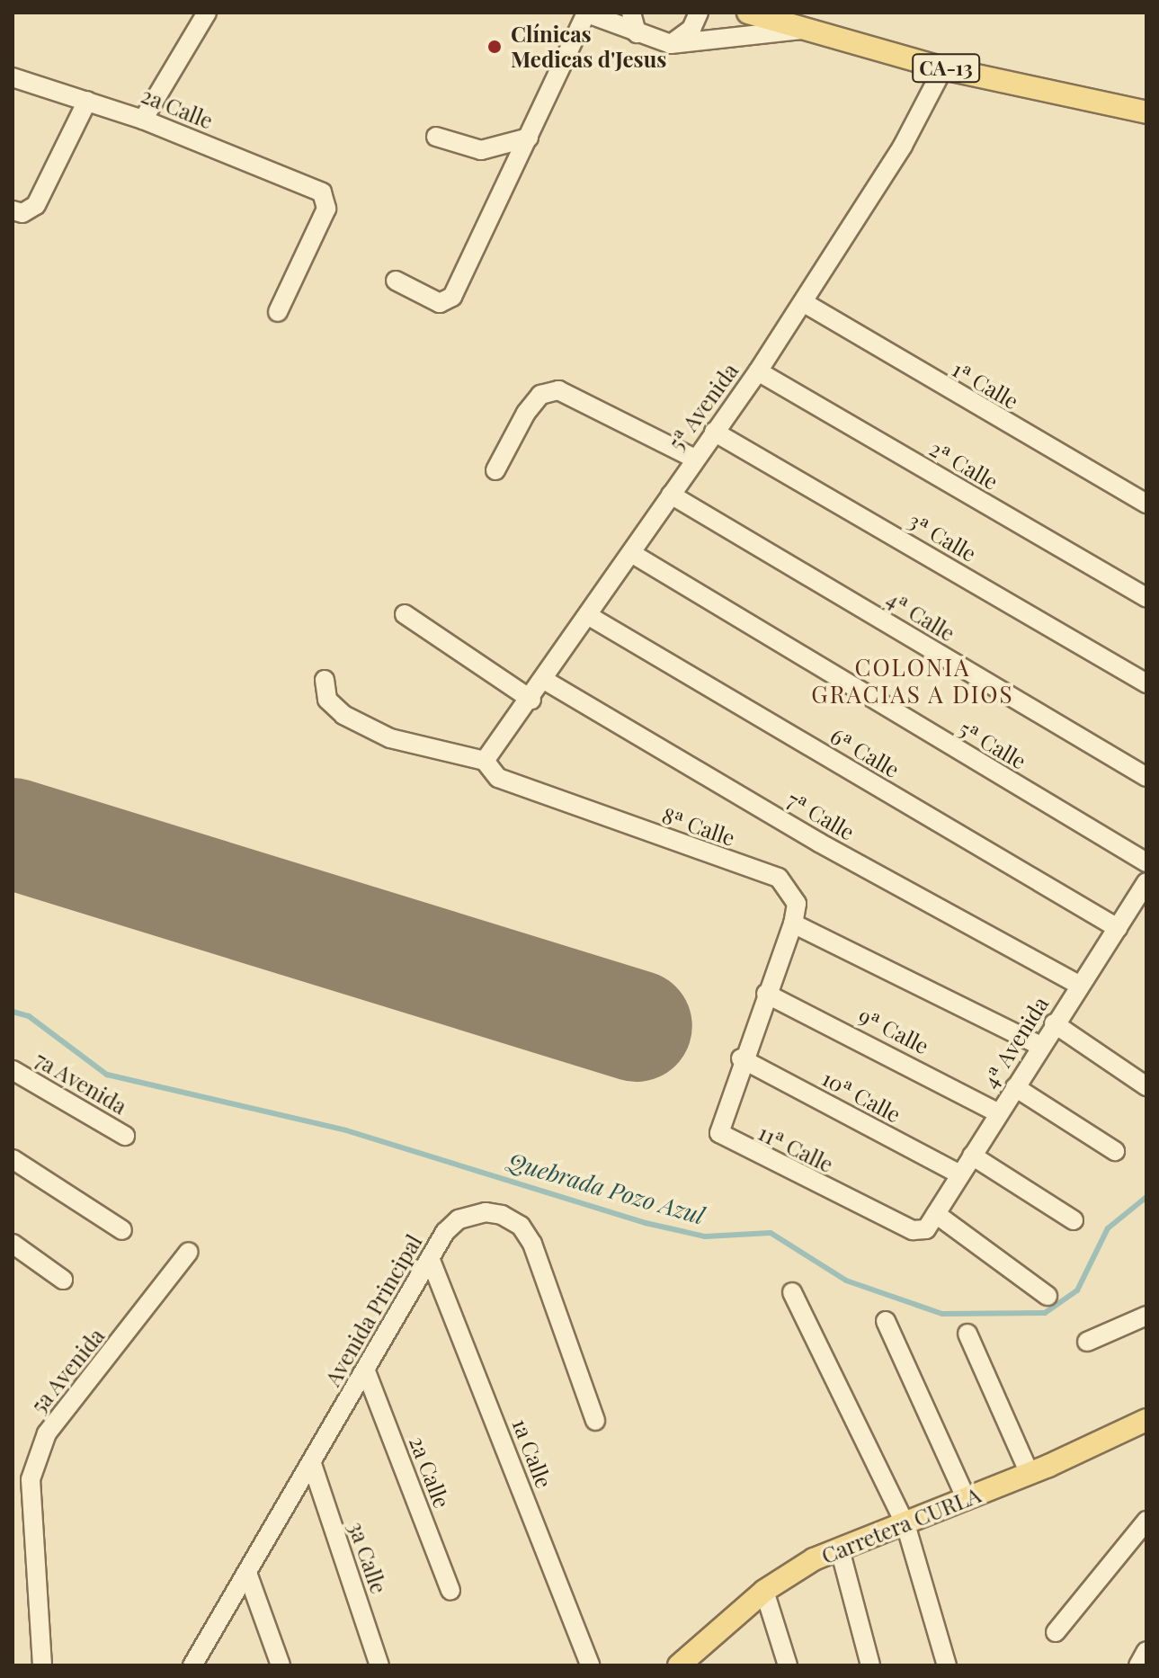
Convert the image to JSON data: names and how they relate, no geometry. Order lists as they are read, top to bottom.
{
  "streets": {
    "main road": ["CA-13", "Carretera CURLA"],
    "street": [
      "2a Calle",
      "1ª Calle",
      "5ª Avenida",
      "2ª Calle",
      "3ª Calle",
      "4ª Calle",
      "5ª Calle",
      "6ª Calle",
      "7ª Calle",
      "8ª Calle",
      "9ª Calle",
      "4ª Avenida",
      "7a Avenida",
      "10ª Calle",
      "11ª Calle",
      "Avenida Principal",
      "5a Avenida",
      "1a Calle",
      "3a Calle"
    ]
  },
  "crossings": [
    ["CA-13", "5ª Avenida"],
    ["2a Calle", "Avenida Principal"],
    ["1ª Calle", "5ª Avenida"],
    ["5ª Avenida", "2ª Calle"],
    ["5ª Avenida", "3ª Calle"],
    ["5ª Avenida", "4ª Calle"],
    ["5ª Avenida", "5ª Calle"],
    ["5ª Avenida", "6ª Calle"],
    ["5ª Avenida", "7ª Calle"],
    ["5ª Avenida", "8ª Calle"],
    ["6ª Calle", "4ª Avenida"],
    ["7ª Calle", "4ª Avenida"],
    ["9ª Calle", "4ª Avenida"],
    ["4ª Avenida", "10ª Calle"],
    ["4ª Avenida", "11ª Calle"],
    ["10ª Calle", "11ª Calle"],
    ["Avenida Principal", "1a Calle"],
    ["Avenida Principal", "3a Calle"]
  ],
  "districts": ["COLONIA GRACIAS A DIOS"],
  "water": ["Quebrada Pozo Azul"],
  "places": ["Clínicas Medicas d'Jesus"]
}
